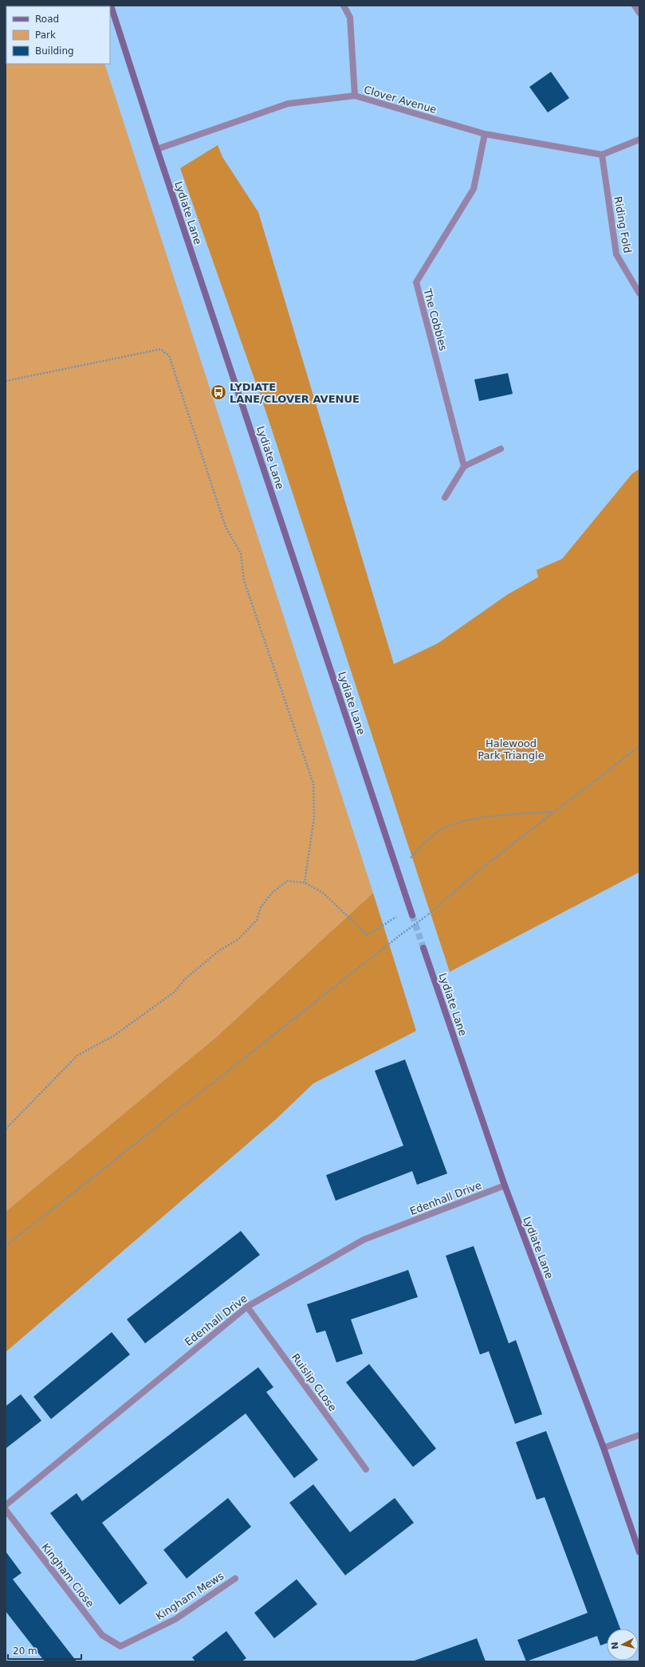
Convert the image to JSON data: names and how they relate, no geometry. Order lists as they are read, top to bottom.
{
  "streets": {
    "street": [
      "Clover Avenue",
      "Lydiate Lane",
      "Riding Fold",
      "The Cobbles",
      "Edenhall Drive",
      "Ruislip CLose",
      "Kingham Close",
      "Kingham Mews"
    ]
  },
  "crossings": [
    ["Clover Avenue", "Lydiate Lane"],
    ["Clover Avenue", "Riding Fold"],
    ["Clover Avenue", "The Cobbles"],
    ["Lydiate Lane", "Edenhall Drive"],
    ["Edenhall Drive", "Ruislip CLose"],
    ["Kingham Close", "Kingham Mews"]
  ],
  "parks": ["Halewood Park Triangle"],
  "places": {
    "bus stop": ["LYDIATE LANE/CLOVER AVENUE"]
  },
  "legend": ["Road", "Park", "Building"],
  "scale_bar": "20 m",
  "north": "left"
}
